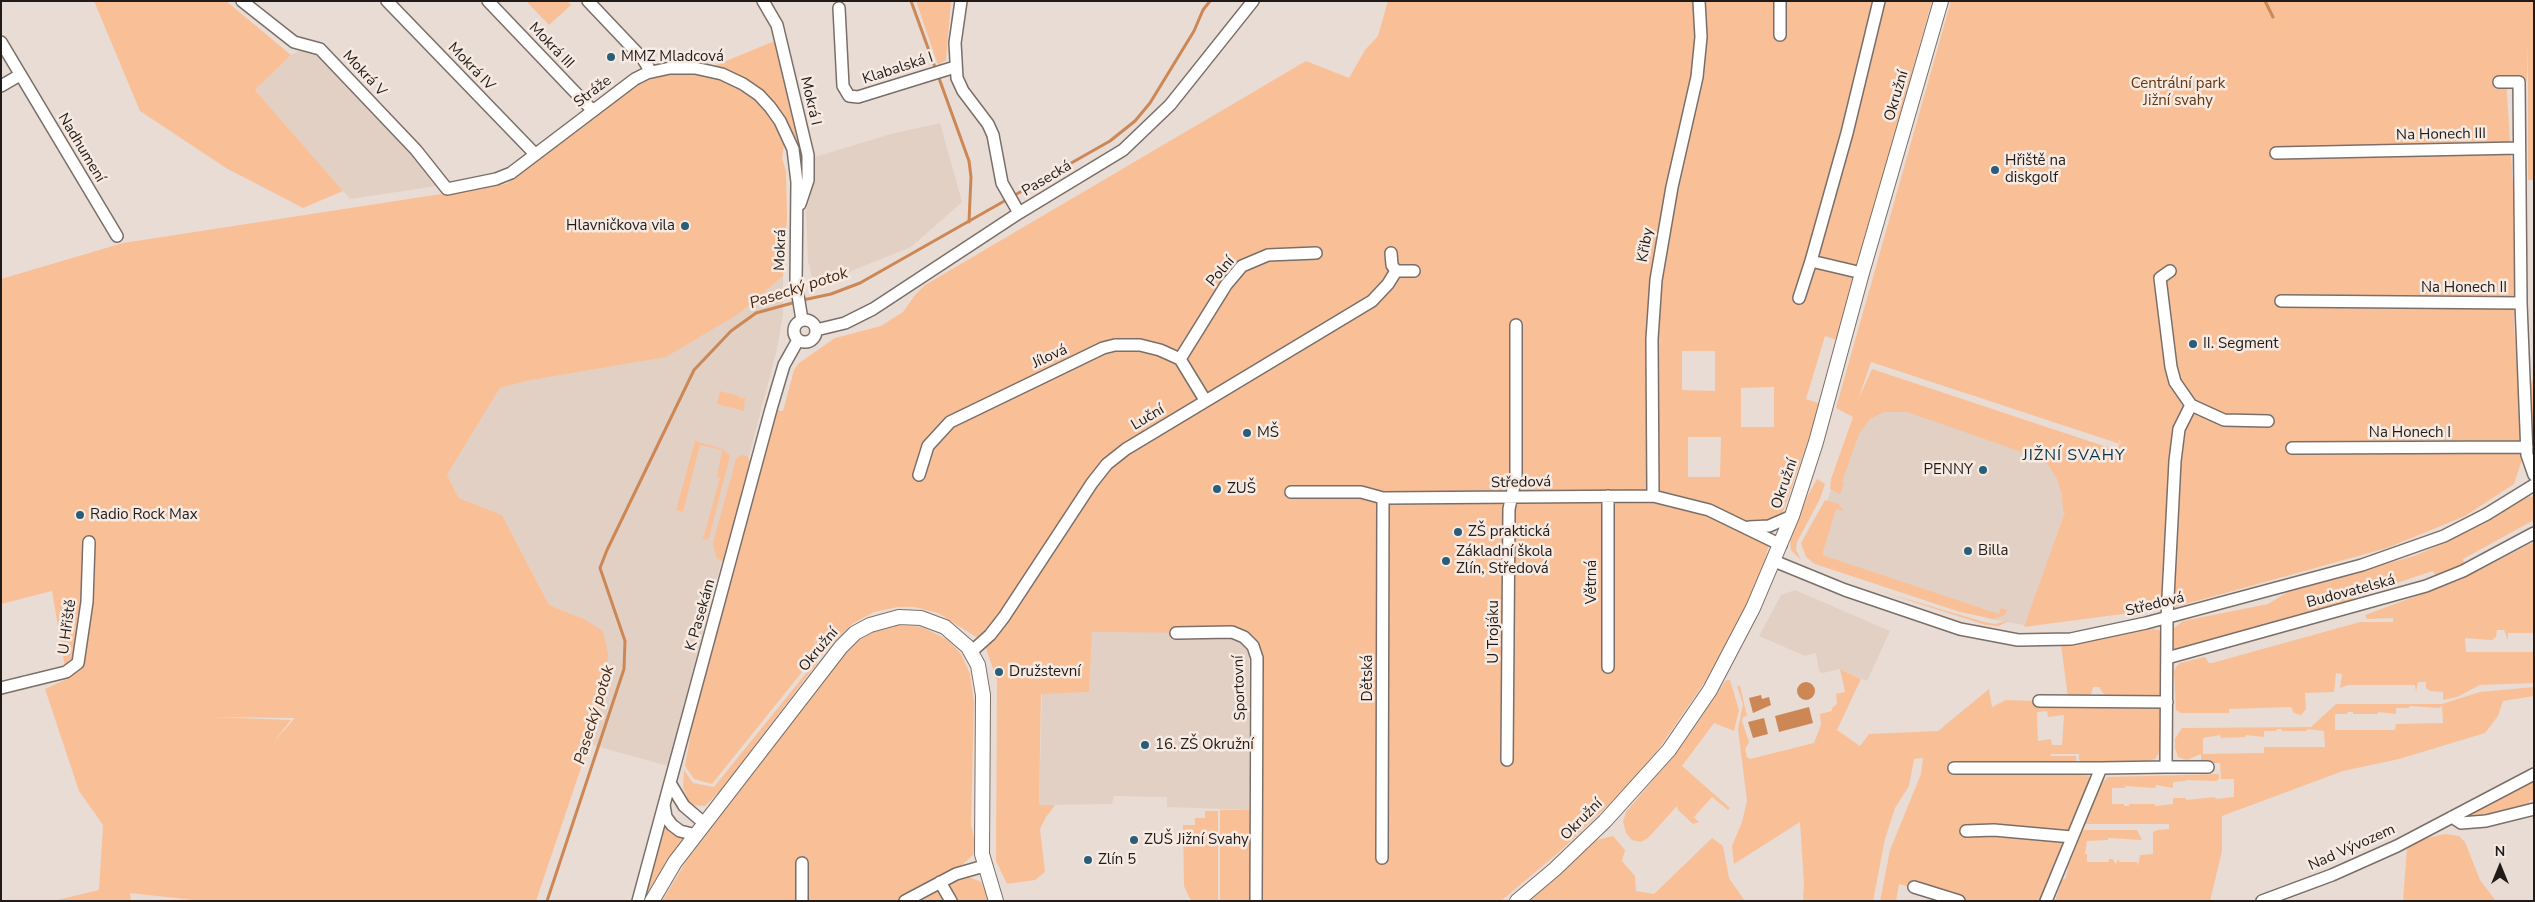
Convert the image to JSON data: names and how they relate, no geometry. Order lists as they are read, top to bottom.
{
  "streets": {
    "street": [
      "Mokrá III",
      "Mokrá IV",
      "Klabalská I",
      "Mokrá V",
      "Stráže",
      "Okružní",
      "Mokrá I",
      "Na Honech III",
      "Nadhumení",
      "Pasecká",
      "Křiby",
      "Mokrá",
      "Polní",
      "Na Honech II",
      "Jílová",
      "Luční",
      "Na Honech I",
      "Středová",
      "Větrná",
      "Budovatelská",
      "K Pasekám",
      "U Hřiště",
      "U Trojáku",
      "Dětská",
      "Sportovní",
      "Nad Vývozem"
    ]
  },
  "crossings": [
    ["Mokrá III", "Stráže"],
    ["Mokrá IV", "Stráže"],
    ["Klabalská I", "Pasecká"],
    ["Mokrá V", "Stráže"],
    ["Stráže", "Mokrá I"],
    ["Stráže", "Mokrá"],
    ["Okružní", "Luční"],
    ["Okružní", "Středová"],
    ["Mokrá I", "Mokrá"],
    ["Na Honech III", "Na Honech II"],
    ["Pasecká", "Mokrá"],
    ["Pasecká", "K Pasekám"],
    ["Křiby", "Středová"],
    ["Mokrá", "K Pasekám"],
    ["Polní", "Jílová"],
    ["Středová", "Větrná"],
    ["Středová", "U Trojáku"],
    ["Středová", "Dětská"]
  ],
  "districts": ["JIŽNÍ SVAHY"],
  "water": ["Pasecký potok"],
  "parks": ["Centrální park Jižní svahy"],
  "places": [
    "MMZ Mladcová",
    "Hřiště na diskgolf",
    "Hlavničkova vila",
    "II. Segment",
    "MŠ",
    "PENNY",
    "ZUŠ",
    "Radio Rock Max",
    "ZŠ praktická",
    "Billa",
    "Základní škola Zlín, Středová",
    "Družstevní",
    "16. ZŠ Okružní",
    "ZUŠ Jižní Svahy",
    "Zlín 5"
  ],
  "north": "top"
}
